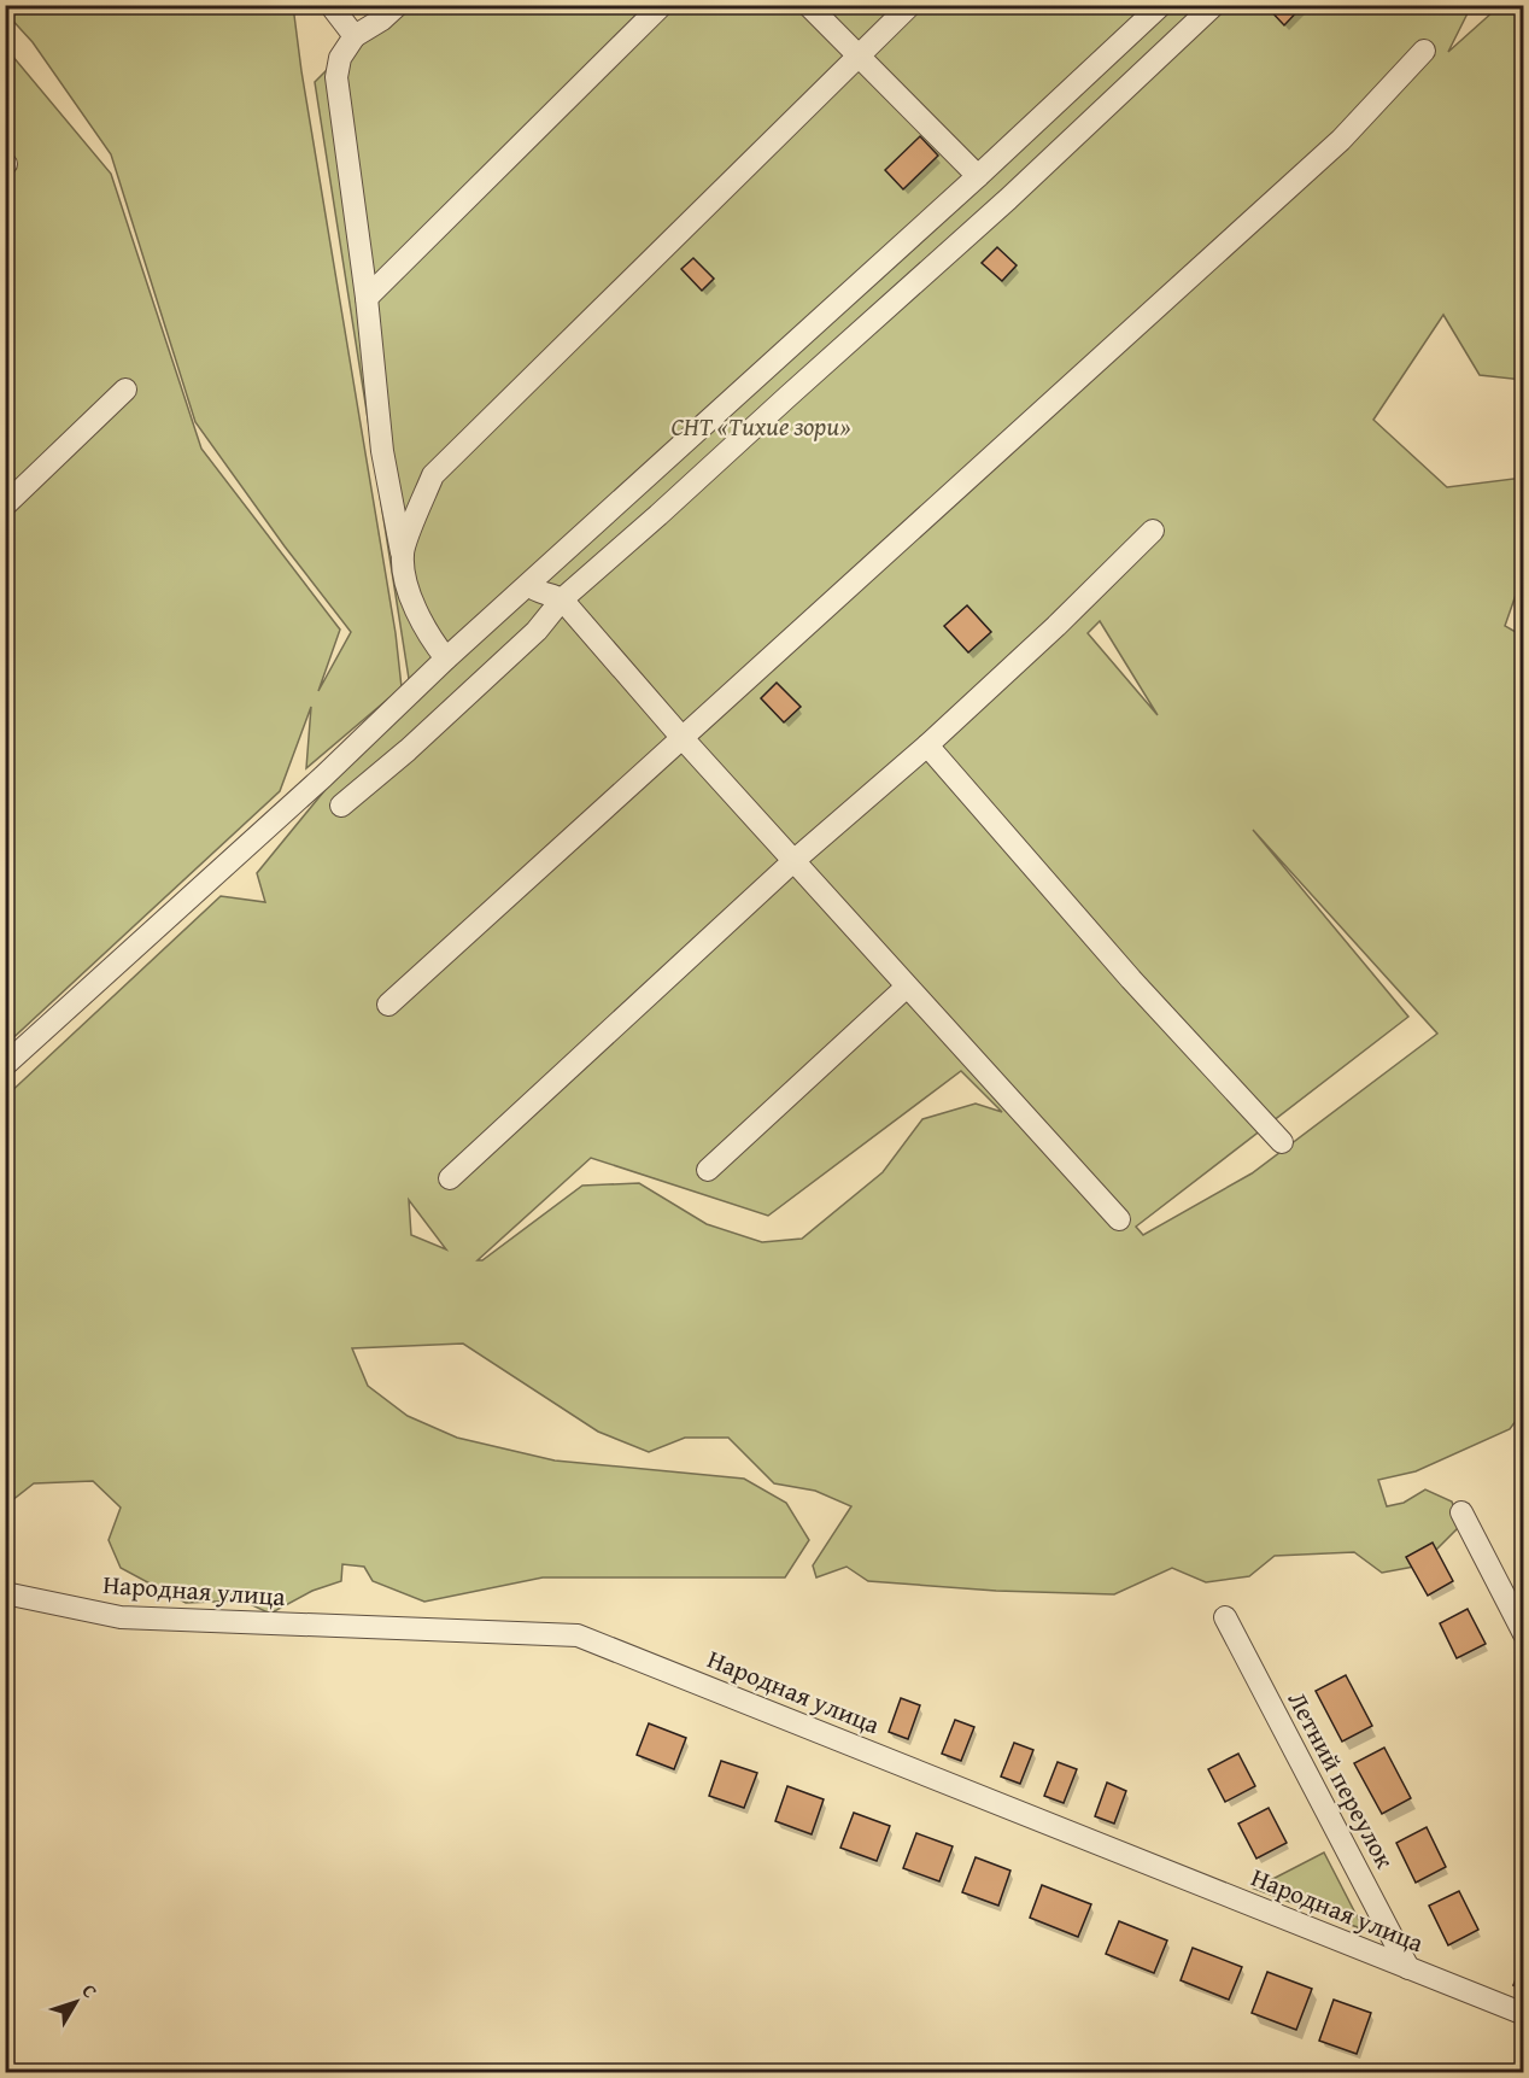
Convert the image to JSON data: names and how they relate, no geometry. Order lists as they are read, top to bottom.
{
  "streets": {
    "street": ["Народная улица", "Летний переулок"]
  },
  "crossings": [
    ["Народная улица", "Летний переулок"]
  ],
  "parks": ["СНТ «Тихие зори»"],
  "north": "top right"
}
